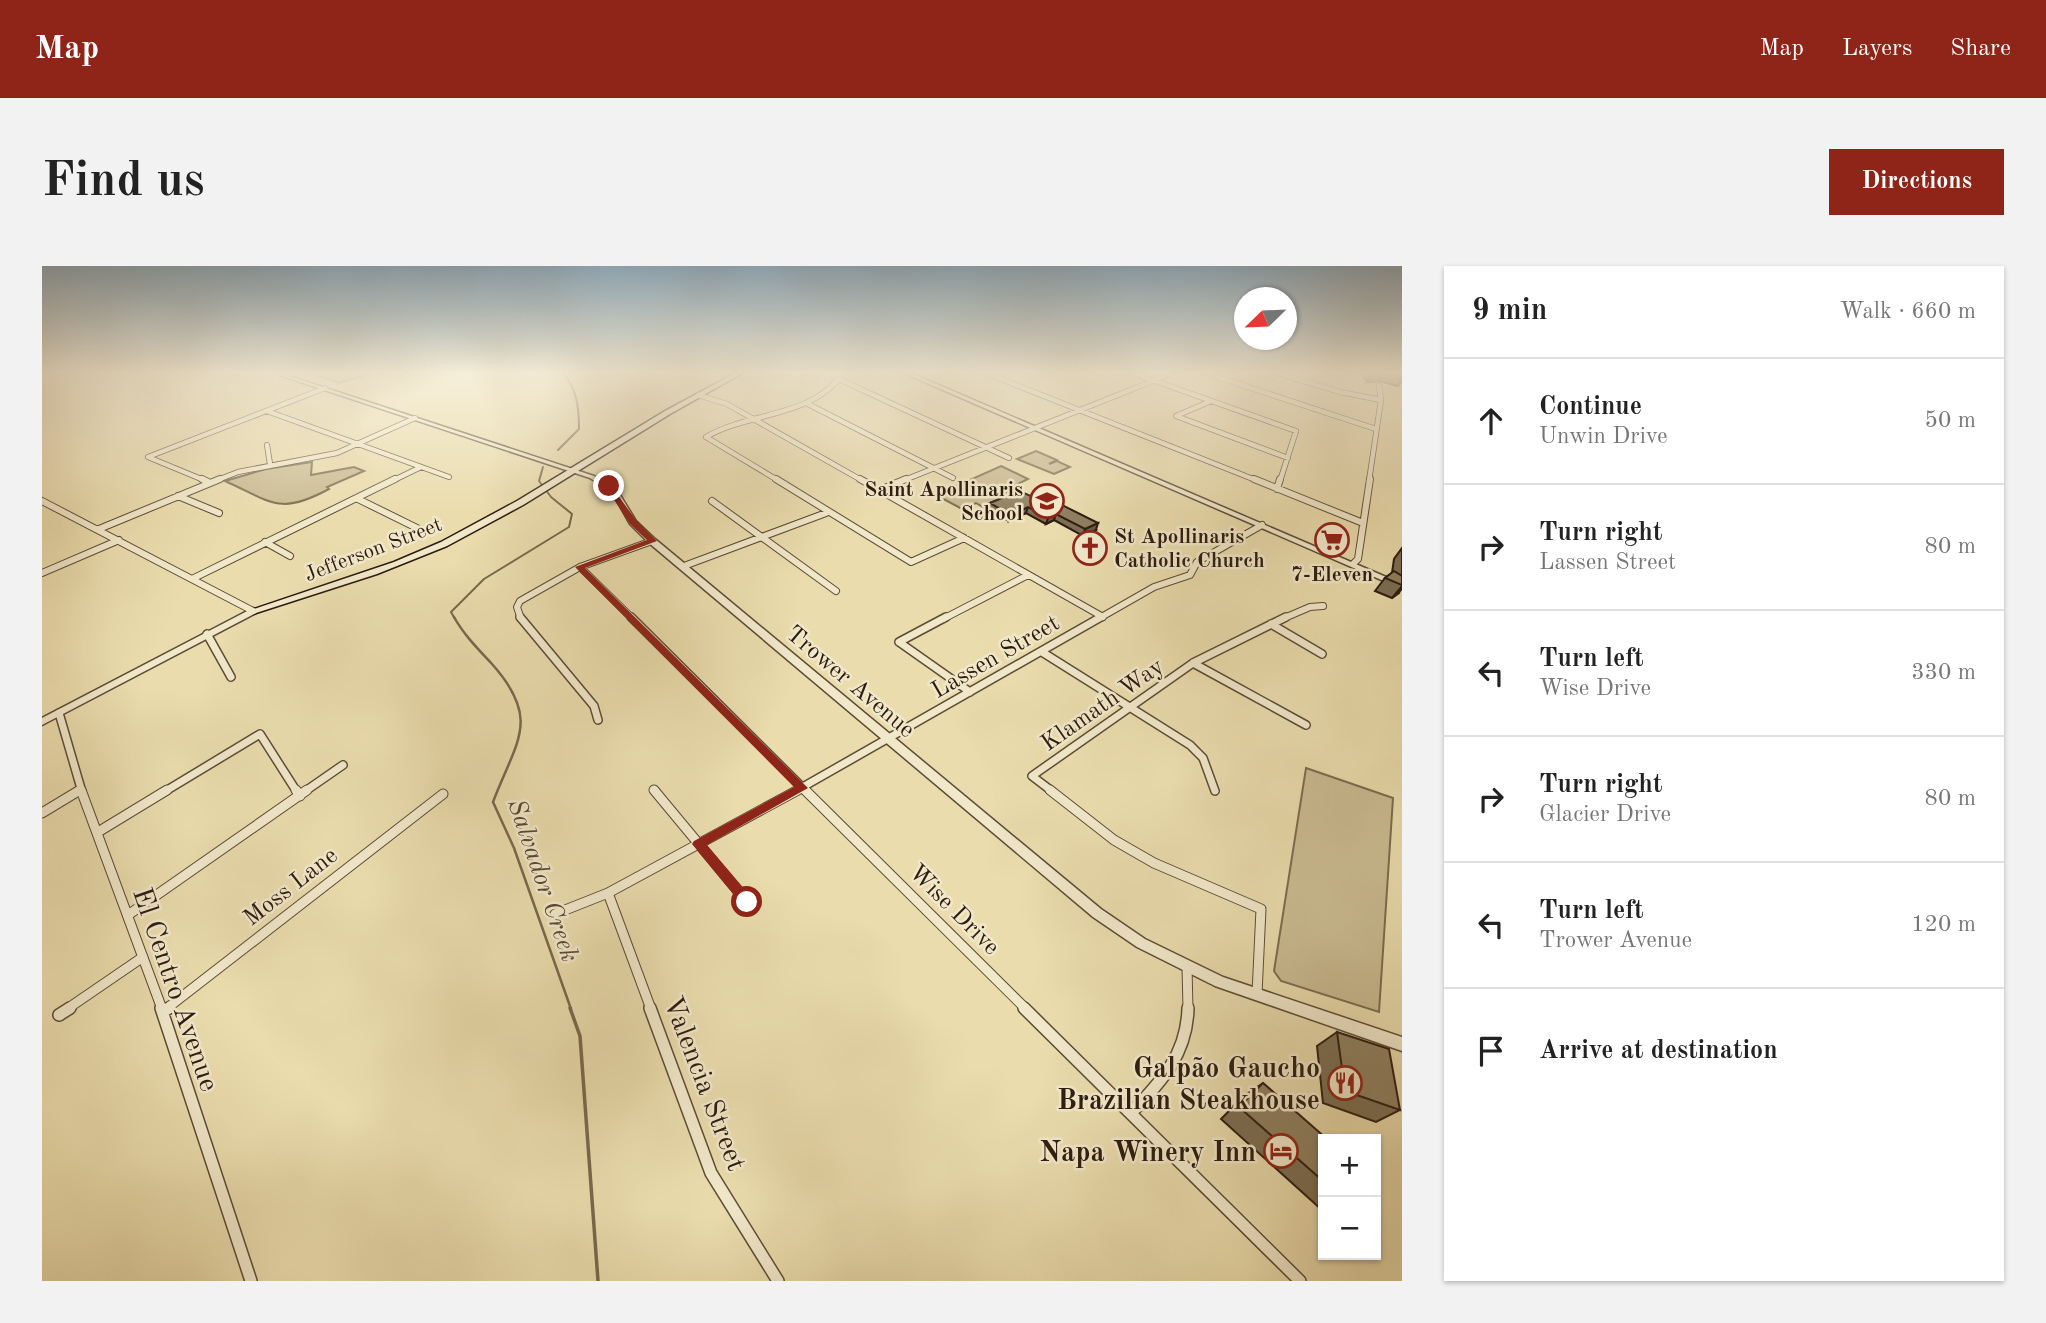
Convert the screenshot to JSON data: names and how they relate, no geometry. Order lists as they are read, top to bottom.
{
  "streets": {
    "main road": ["Jefferson Street"],
    "street": [
      "Lassen Street",
      "Trower Avenue",
      "Klamath Way",
      "Moss Lane",
      "Wise Drive",
      "El Centro Avenue",
      "Valencia Street"
    ]
  },
  "crossings": [
    ["Jefferson Street", "Trower Avenue"],
    ["Jefferson Street", "El Centro Avenue"],
    ["Lassen Street", "Trower Avenue"],
    ["Lassen Street", "Wise Drive"],
    ["Lassen Street", "Valencia Street"],
    ["Trower Avenue", "Klamath Way"],
    ["Moss Lane", "El Centro Avenue"]
  ],
  "water": ["Salvador Creek"],
  "places": {
    "school or university": ["Saint Apollinaris School"],
    "supermarket": ["7-Eleven"],
    "church": ["St Apollinaris Catholic Church"],
    "restaurant": ["Galpão Gaucho Brazilian Steakhouse"],
    "hotel": ["Napa Winery Inn"]
  },
  "north": "bottom left",
  "page": {
    "header": "Map",
    "nav": ["Map", "Layers", "Share"],
    "buttons": "Directions",
    "title": "Find us",
    "heading": ["9 min", "Walk · 660 m"],
    "list": [
      ["Continue", "Unwin Drive", "50 m"],
      ["Turn right", "Lassen Street", "80 m"],
      ["Turn left", "Wise Drive", "330 m"],
      ["Turn right", "Glacier Drive", "80 m"],
      ["Turn left", "Trower Avenue", "120 m"],
      "Arrive at destination"
    ],
    "map_buttons": ["+", "−"]
  }
}
